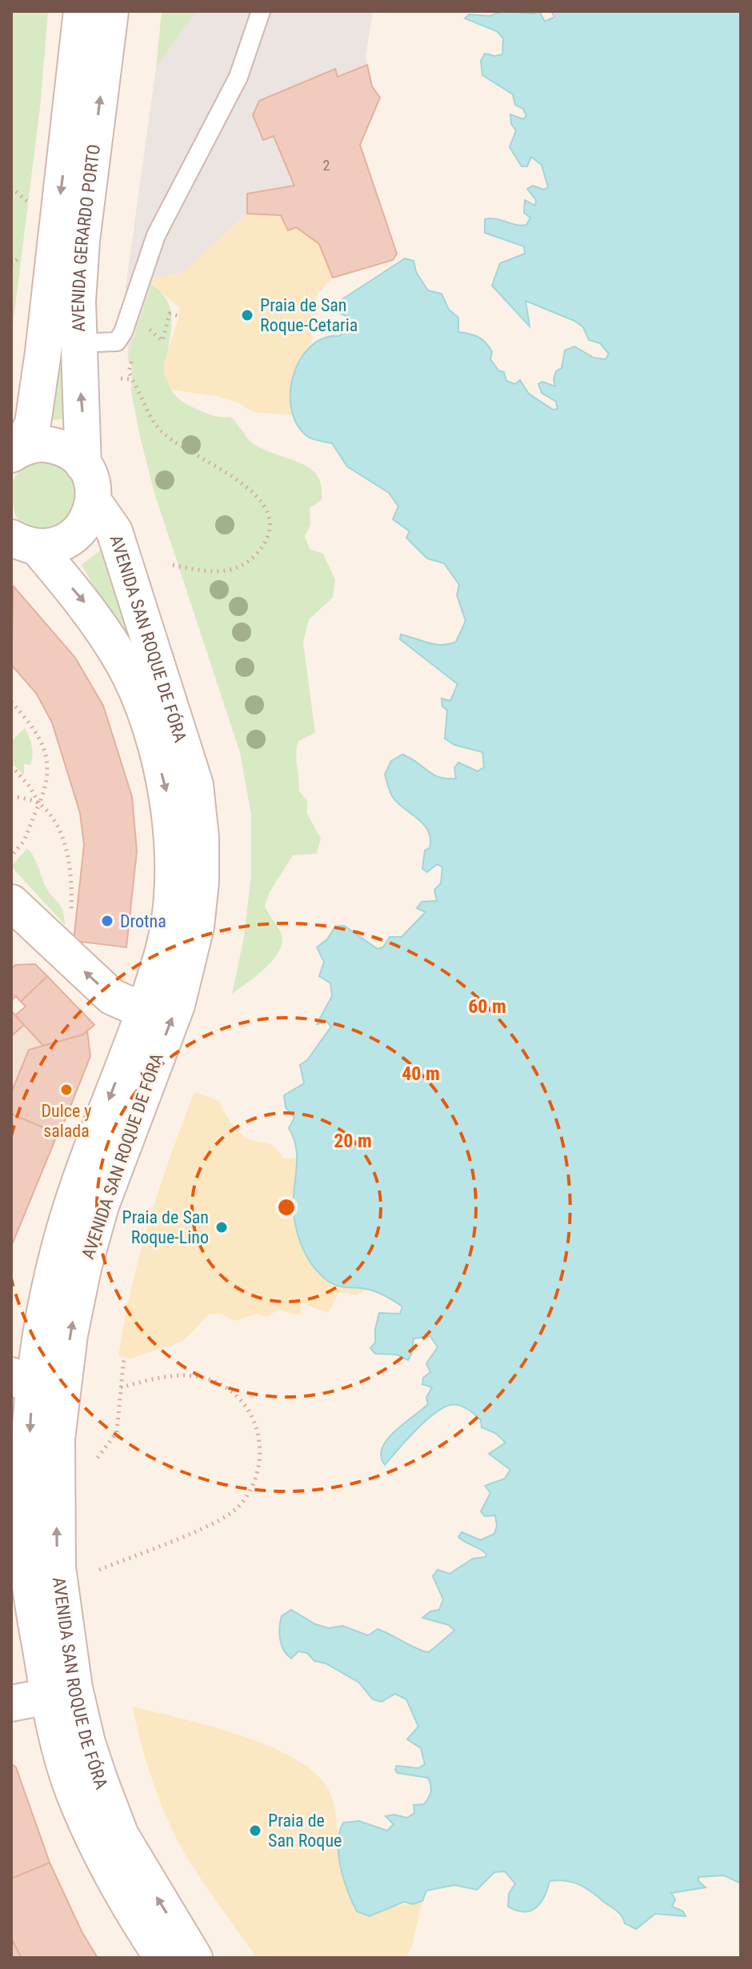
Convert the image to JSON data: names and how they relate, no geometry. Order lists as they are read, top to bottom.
{
  "streets": {
    "street": ["AVENIDA GERARDO PORTO", "AVENIDA SAN ROQUE DE FÓRA"]
  },
  "crossings": [
    ["AVENIDA GERARDO PORTO", "AVENIDA SAN ROQUE DE FÓRA"]
  ],
  "places": [
    "Praia de San Roque-Cetaria",
    "Drotna",
    "Dulce y salada",
    "Praia de San Roque-Lino",
    "Praia de San Roque"
  ],
  "house_numbers": ["2"],
  "rings": ["60 m", "40 m", "20 m"]
}
